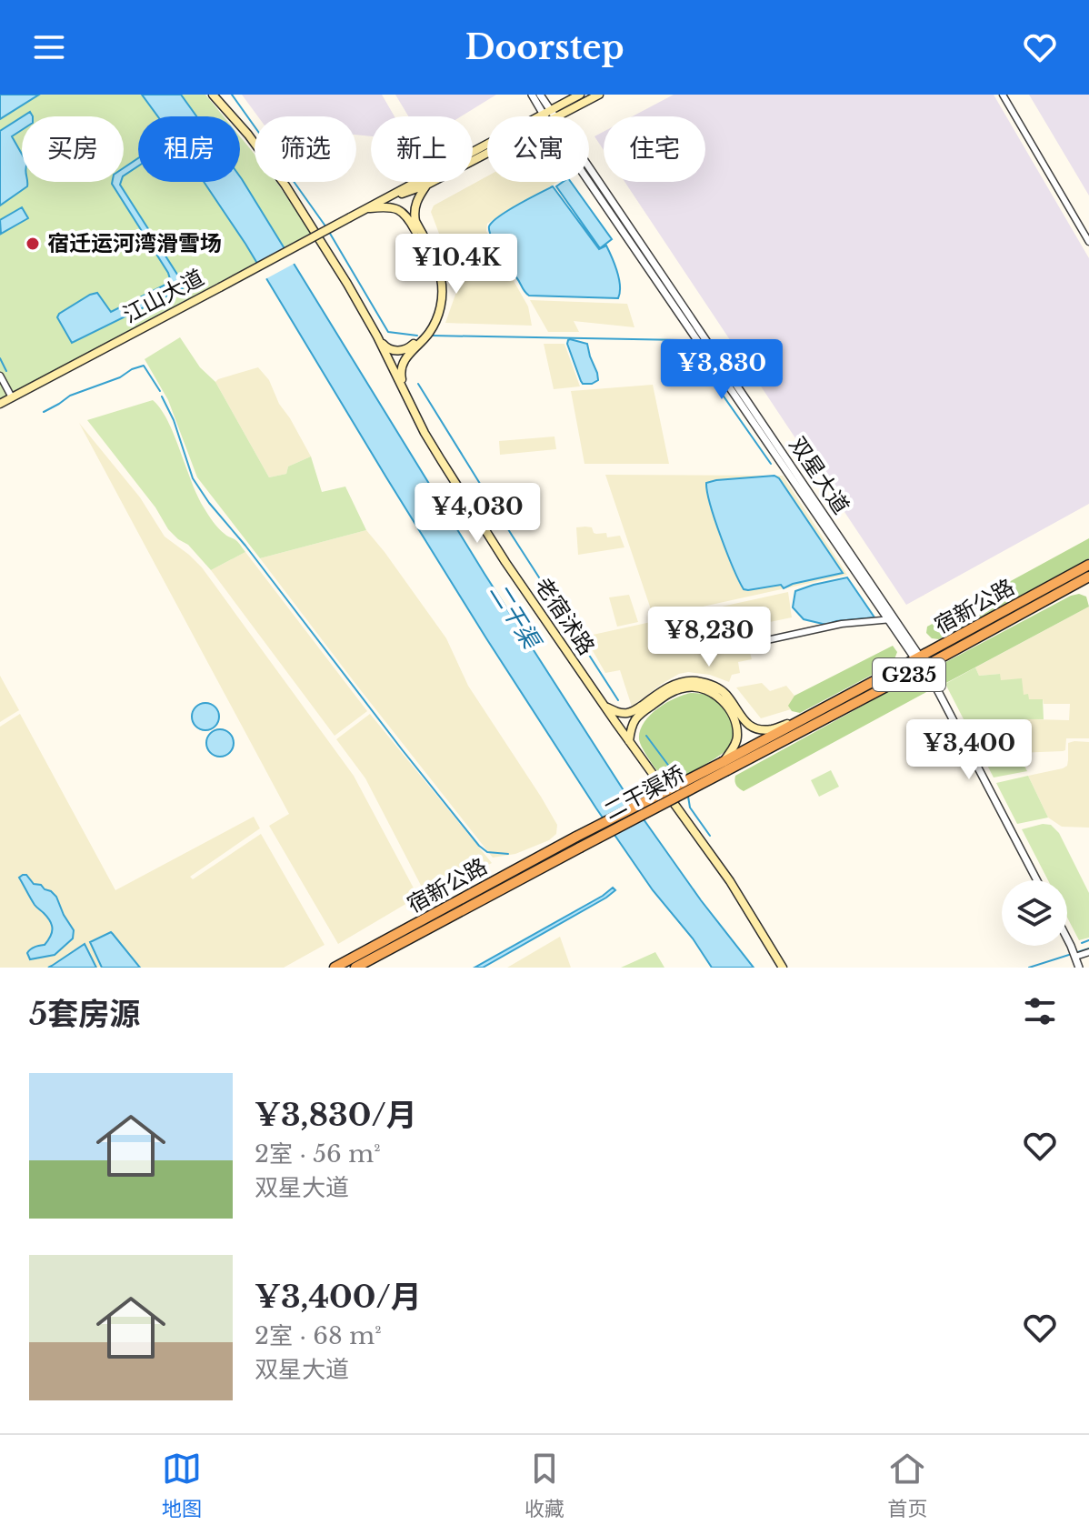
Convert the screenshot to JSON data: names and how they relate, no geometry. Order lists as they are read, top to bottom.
{
  "streets": {
    "highway": ["宿新公路", "G235", "二干渠桥"],
    "main road": ["江山大道", "老宿沭路"],
    "street": ["双星大道"]
  },
  "crossings": [
    ["江山大道", "双星大道"],
    ["双星大道", "宿新公路"],
    ["宿新公路", "二干渠桥"]
  ],
  "water": ["二干渠"],
  "places": ["宿迁运河湾滑雪场"],
  "page": {
    "header": "Doorstep",
    "chip": [
      "买房",
      "租房",
      "筛选",
      "新上",
      "公寓",
      "住宅"
    ],
    "price": [
      "¥10.4K",
      "¥3,830",
      "¥4,030",
      "¥8,230",
      "¥3,400"
    ],
    "heading": "5套房源",
    "list": [
      {
        "name": "¥3,830/月",
        "note": "2室 · 56 m² · 双星大道"
      },
      {
        "name": "¥3,400/月",
        "note": "2室 · 68 m² · 双星大道"
      }
    ],
    "tabs": ["地图", "收藏", "首页"]
  }
}
